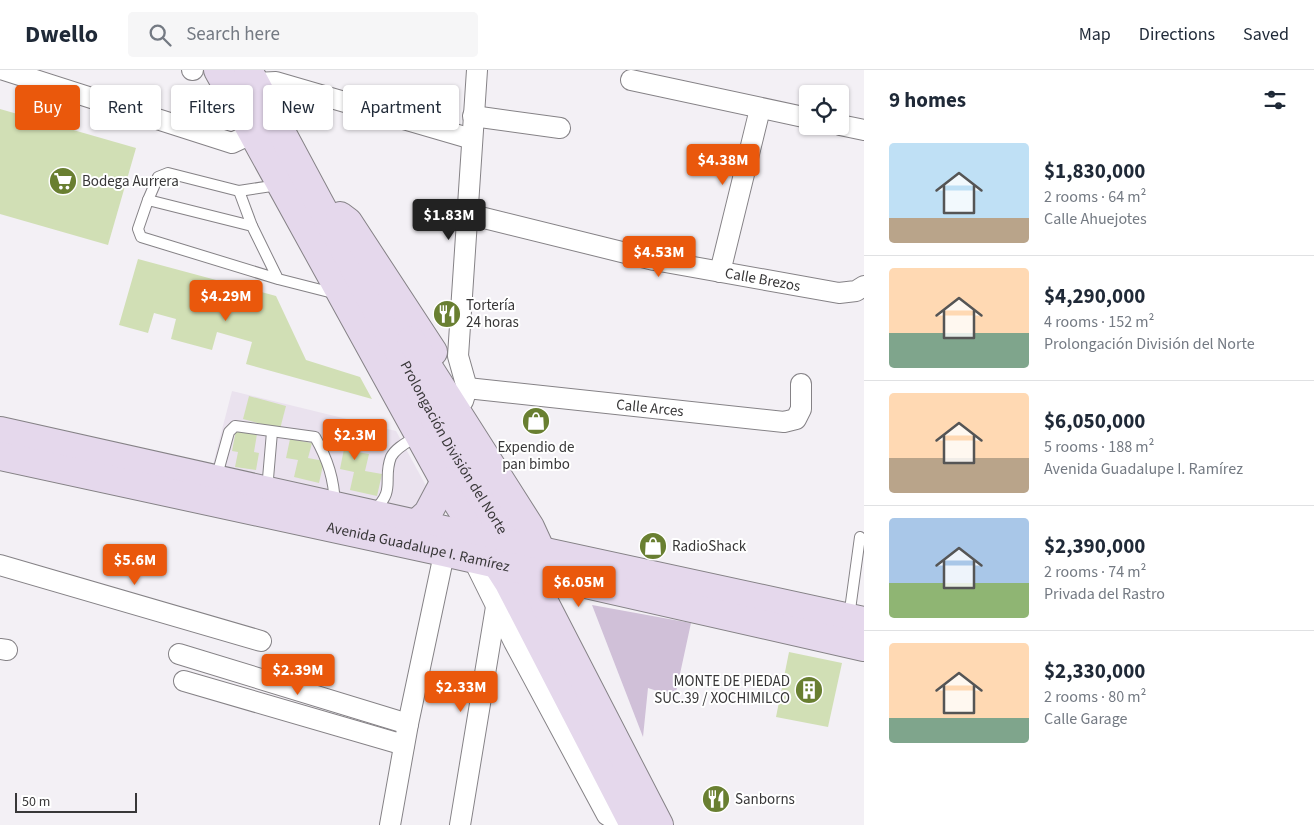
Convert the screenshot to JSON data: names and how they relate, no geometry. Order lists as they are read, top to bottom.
{
  "streets": {
    "main road": ["Prolongación División del Norte", "Avenida Guadalupe I. Ramírez"],
    "street": ["Calle Brezos", "Calle Arces"]
  },
  "crossings": [
    ["Prolongación División del Norte", "Avenida Guadalupe I. Ramírez"]
  ],
  "places": {
    "supermarket": ["Bodega Aurrera"],
    "restaurant": ["Tortería 24 horas", "Sanborns"],
    "shop": ["Expendio de pan bimbo", "RadioShack"],
    "building": ["MONTE DE PIEDAD SUC.39 / XOCHIMILCO"]
  },
  "scale_bar": "50 m",
  "page": {
    "header": "Dwello",
    "search": "Search here",
    "nav": ["Map", "Directions", "Saved"],
    "heading": "9 homes",
    "chip": [
      "Buy",
      "Rent",
      "Filters",
      "New",
      "Apartment"
    ],
    "list": [
      {
        "name": "$1,830,000",
        "note": "2 rooms · 64 m² · Calle Ahuejotes"
      },
      {
        "name": "$4,290,000",
        "note": "4 rooms · 152 m² · Prolongación División del Norte"
      },
      {
        "name": "$6,050,000",
        "note": "5 rooms · 188 m² · Avenida Guadalupe I. Ramírez"
      },
      {
        "name": "$2,390,000",
        "note": "2 rooms · 74 m² · Privada del Rastro"
      },
      {
        "name": "$2,330,000",
        "note": "2 rooms · 80 m² · Calle Garage"
      }
    ],
    "price": [
      "$4.38M",
      "$1.83M",
      "$4.53M",
      "$4.29M",
      "$2.3M",
      "$5.6M",
      "$6.05M",
      "$2.39M",
      "$2.33M"
    ],
    "scale": "50 m"
  }
}
